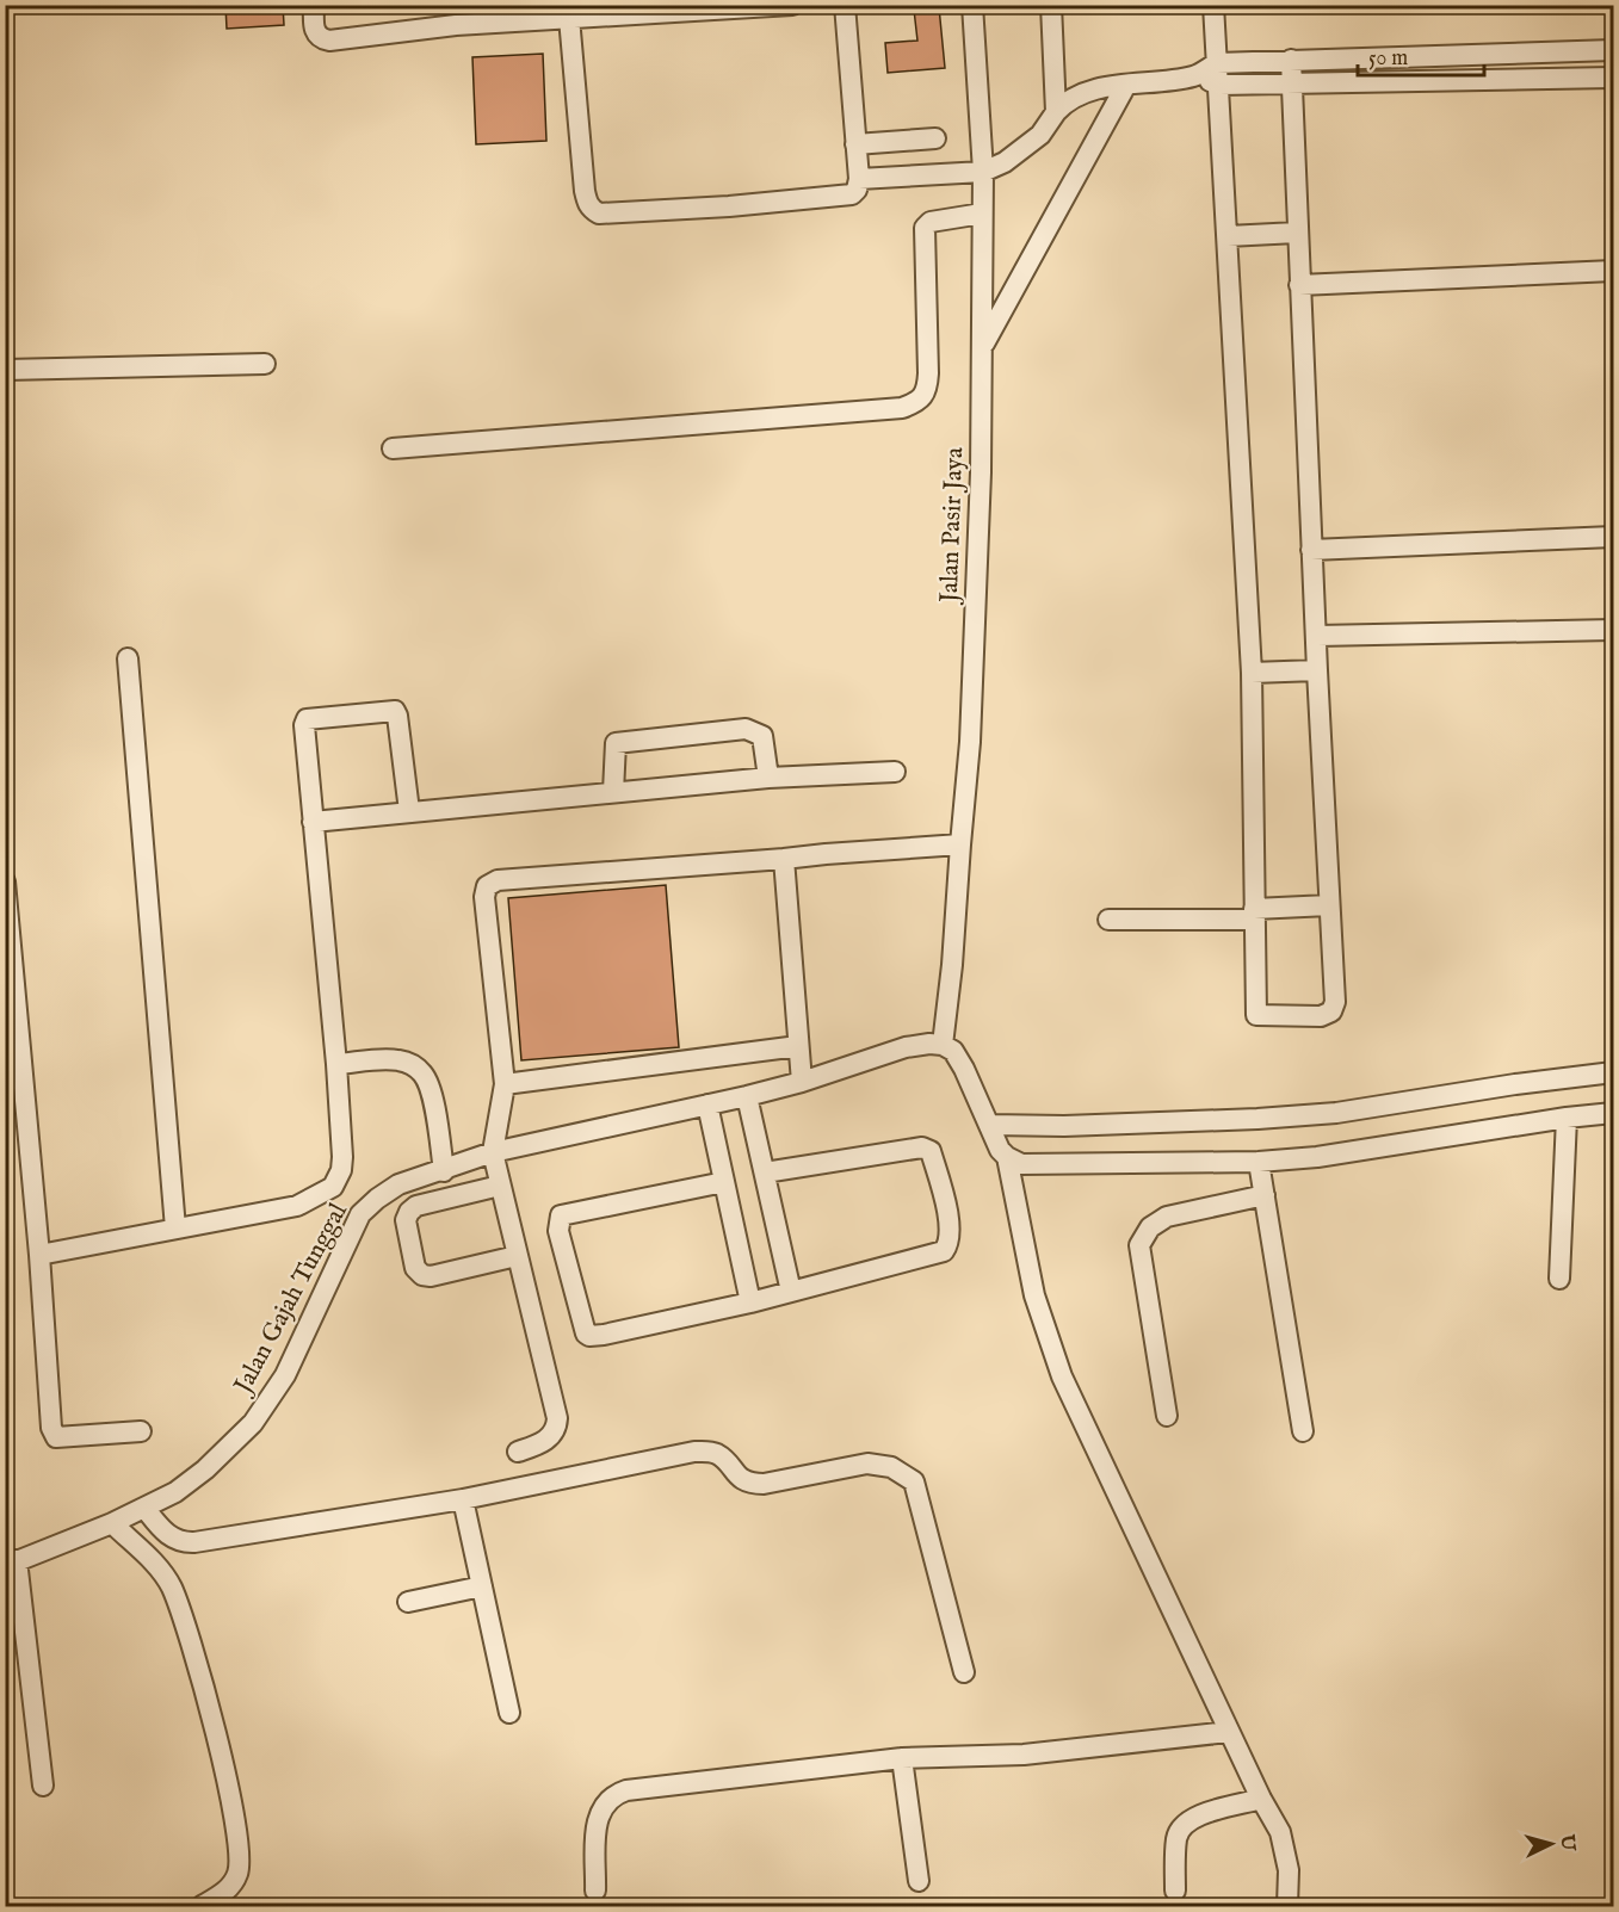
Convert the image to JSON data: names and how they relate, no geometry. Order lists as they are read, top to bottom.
{
  "streets": {
    "street": ["Jalan Pasir Jaya", "Jalan Gajah Tunggal"]
  },
  "crossings": [
    ["Jalan Pasir Jaya", "Jalan Gajah Tunggal"]
  ],
  "scale_bar": "50 m",
  "north": "right"
}
